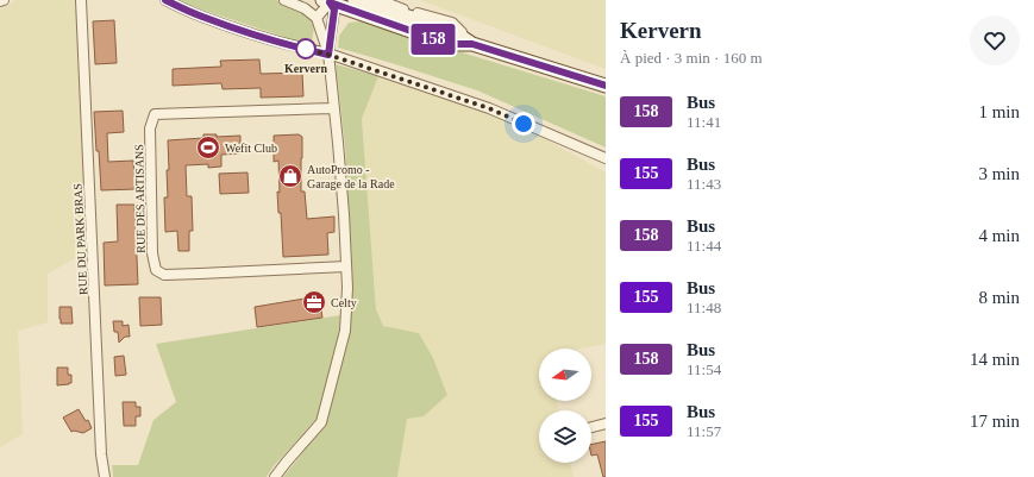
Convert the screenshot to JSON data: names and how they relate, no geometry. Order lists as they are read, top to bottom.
{
  "streets": {
    "street": ["RUE DES ARTISANS", "RUE DU PARK BRAS"]
  },
  "places": {
    "other": ["Kervern"],
    "sports": ["Wefit Club"],
    "shop": ["AutoPromo - Garage de la Rade"],
    "office": ["Celty"]
  },
  "lines": ["bus line 158"],
  "north": "left",
  "page": {
    "on_map": "158",
    "heading": ["Kervern", "À pied · 3 min · 160 m"],
    "list": [
      {
        "mark": "158",
        "name": "Bus",
        "note": "11:41",
        "value": "1 min"
      },
      {
        "mark": "155",
        "name": "Bus",
        "note": "11:43",
        "value": "3 min"
      },
      {
        "mark": "158",
        "name": "Bus",
        "note": "11:44",
        "value": "4 min"
      },
      {
        "mark": "155",
        "name": "Bus",
        "note": "11:48",
        "value": "8 min"
      },
      {
        "mark": "158",
        "name": "Bus",
        "note": "11:54",
        "value": "14 min"
      },
      {
        "mark": "155",
        "name": "Bus",
        "note": "11:57",
        "value": "17 min"
      }
    ]
  }
}
